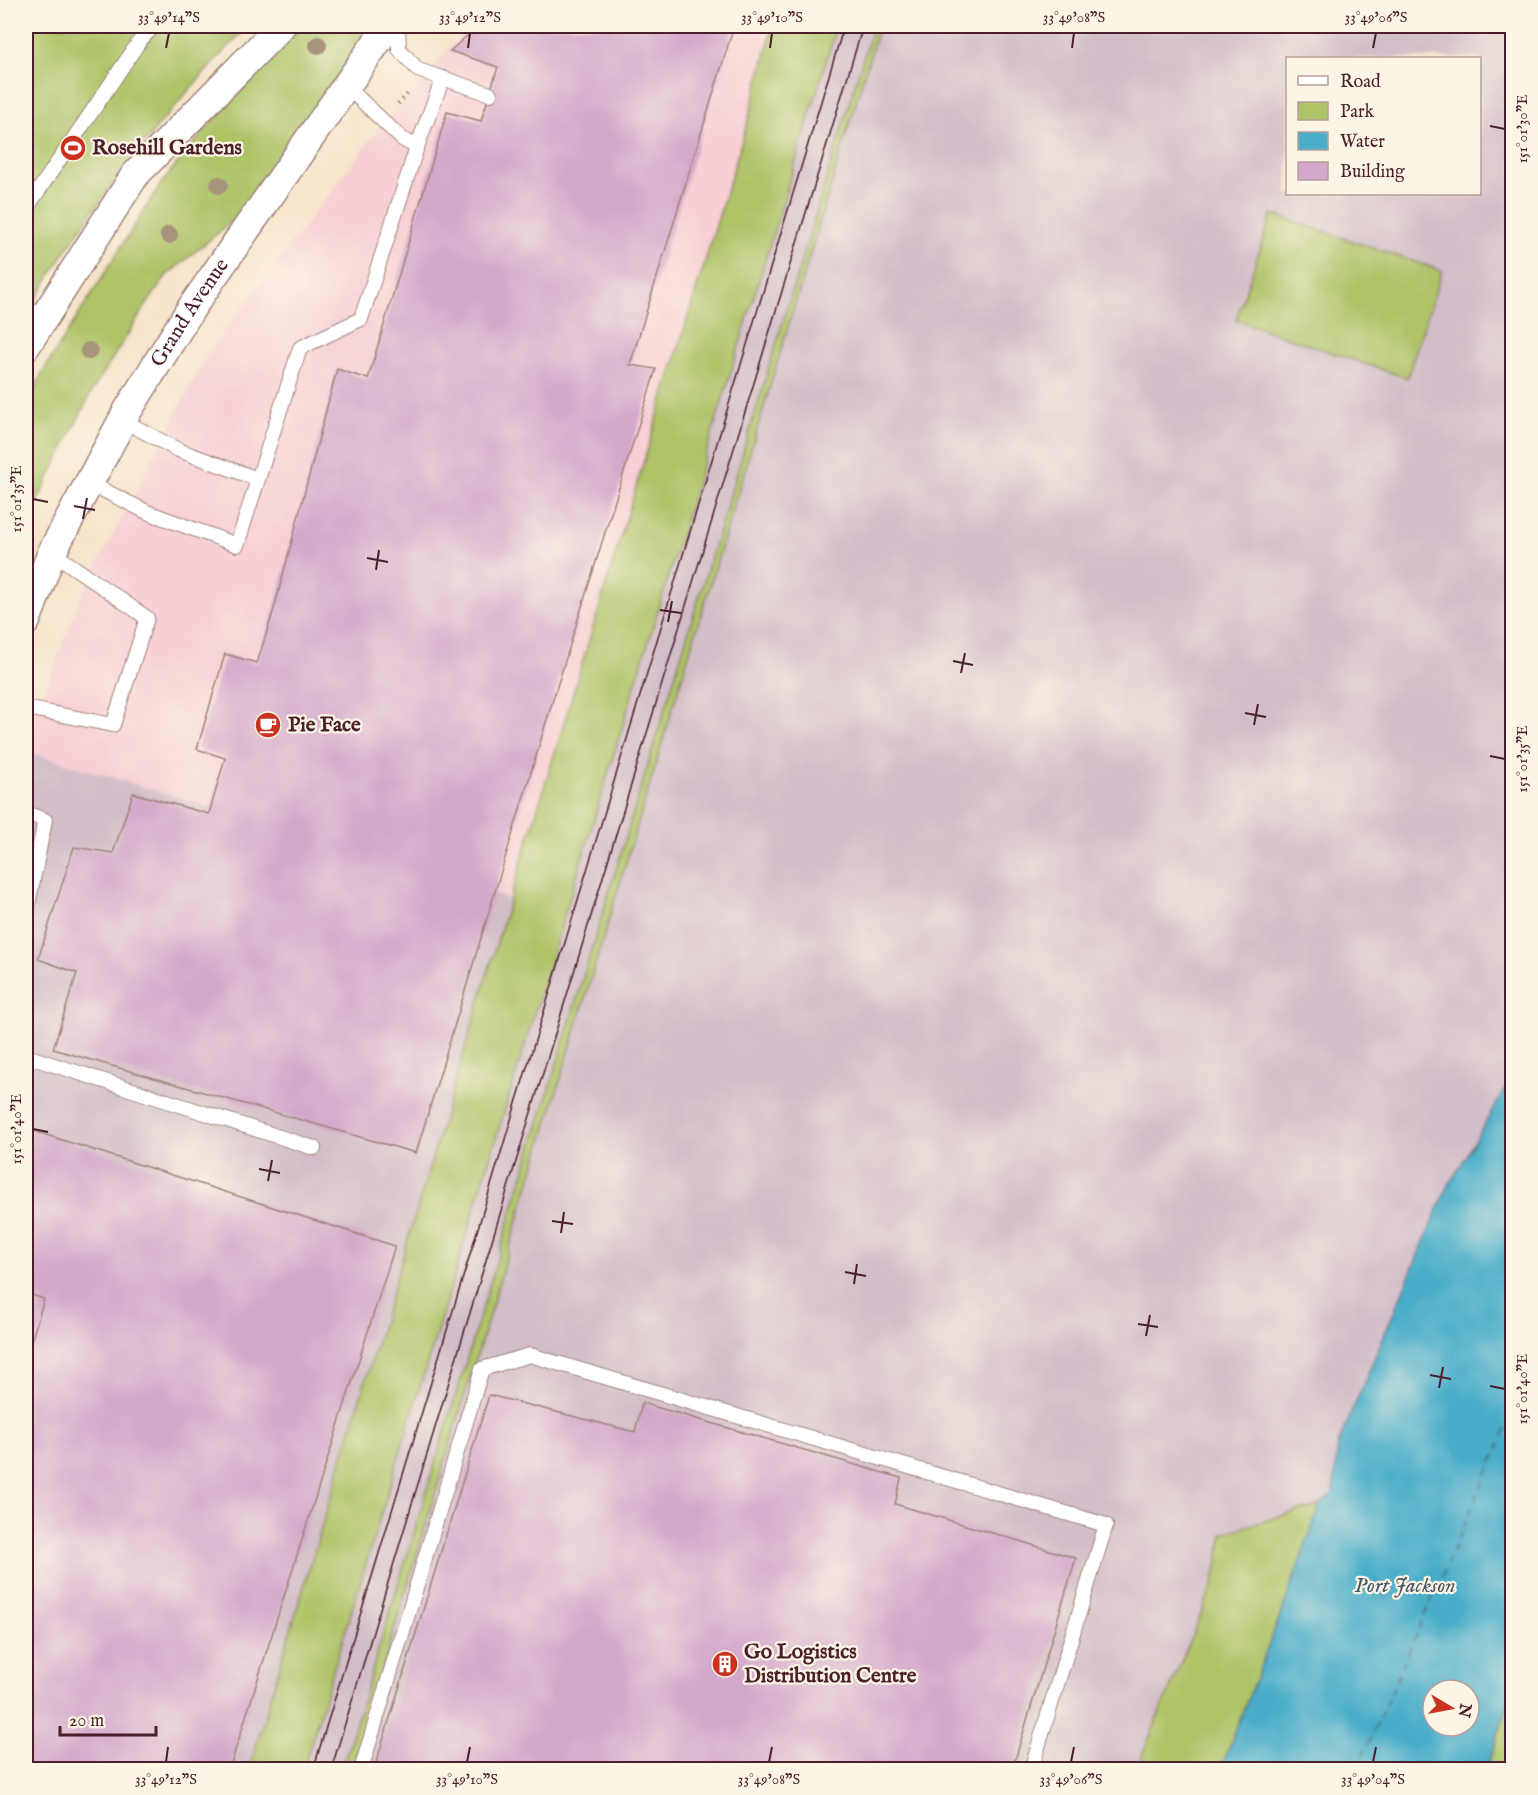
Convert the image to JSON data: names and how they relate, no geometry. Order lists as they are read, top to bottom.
{
  "streets": {
    "street": ["Grand Avenue"]
  },
  "water": ["Port Jackson"],
  "places": {
    "sports": ["Rosehill Gardens"],
    "cafe": ["Pie Face"],
    "building": ["Go Logistics Distribution Centre"]
  },
  "legend": [
    "Road",
    "Park",
    "Water",
    "Building"
  ],
  "scale_bar": "20 m",
  "north": "right",
  "coordinates": [
    "33°49'14\"S",
    "33°49'12\"S",
    "33°49'10\"S",
    "33°49'08\"S",
    "33°49'06\"S",
    "151°01'30\"E",
    "151°01'35\"E",
    "151°01'40\"E",
    "33°49'04\"S"
  ]
}
